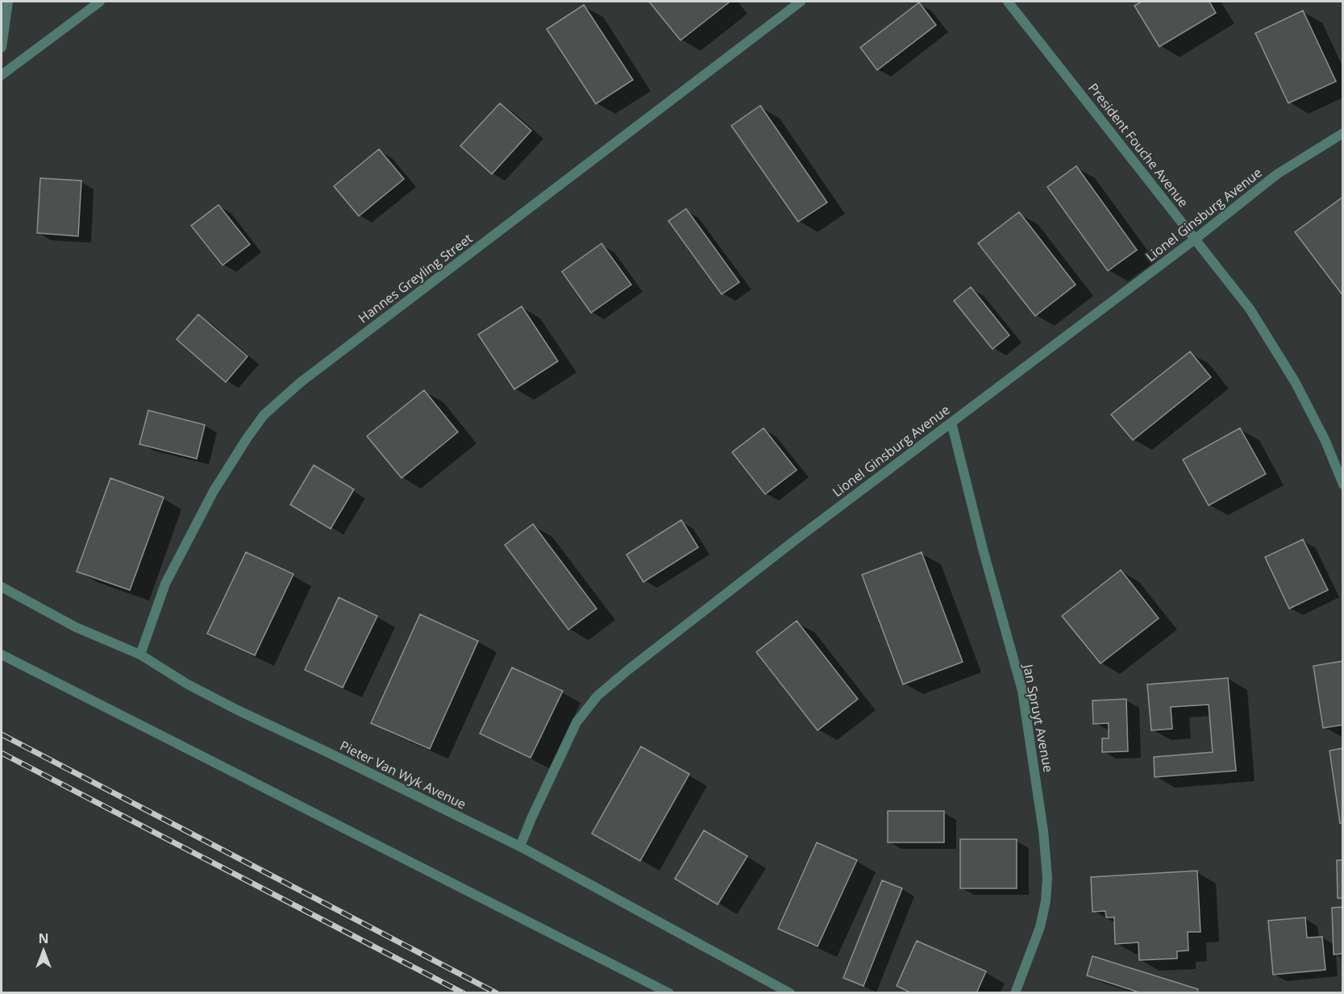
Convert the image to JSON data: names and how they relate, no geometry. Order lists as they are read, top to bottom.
{
  "streets": {
    "street": [
      "President Fouche Avenue",
      "Lionel Ginsburg Avenue",
      "Hannes Greyling Street",
      "Jan Spruyt Avenue",
      "Pieter Van Wyk Avenue"
    ]
  },
  "crossings": [
    ["President Fouche Avenue", "Lionel Ginsburg Avenue"],
    ["Lionel Ginsburg Avenue", "Jan Spruyt Avenue"],
    ["Lionel Ginsburg Avenue", "Pieter Van Wyk Avenue"],
    ["Hannes Greyling Street", "Pieter Van Wyk Avenue"]
  ],
  "north": "top"
}
